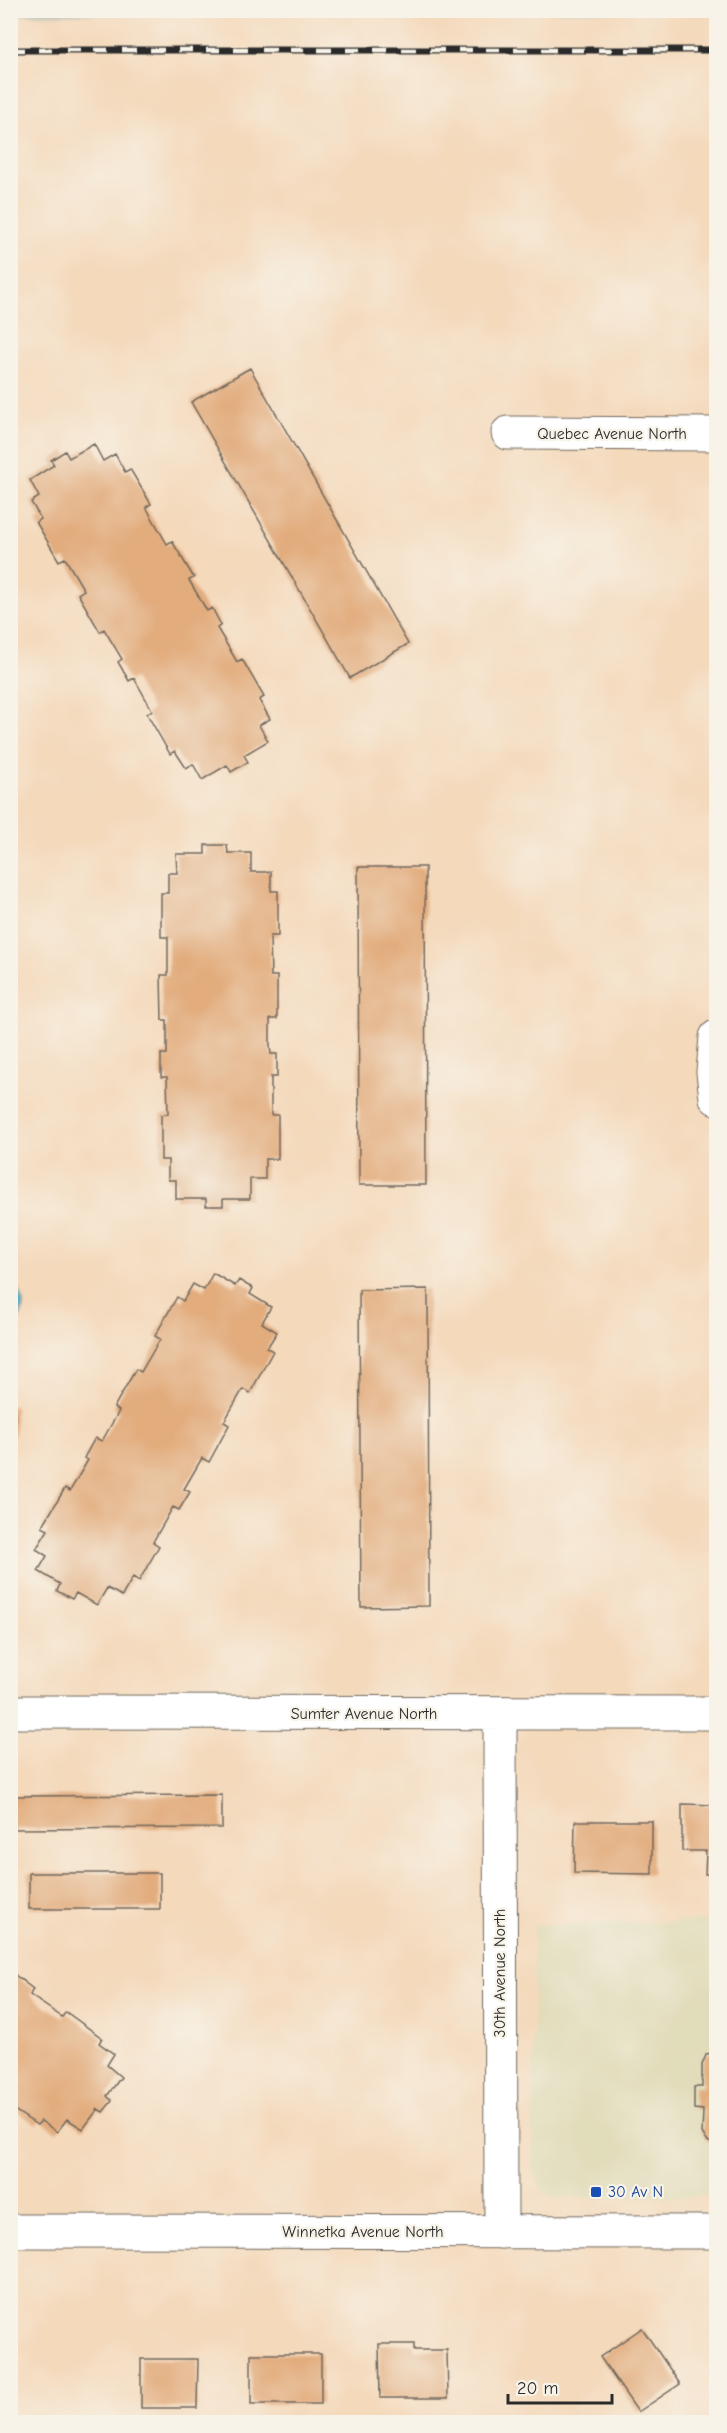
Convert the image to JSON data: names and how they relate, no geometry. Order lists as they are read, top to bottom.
{
  "streets": {
    "street": [
      "Quebec Avenue North",
      "Sumter Avenue North",
      "30th Avenue North",
      "Winnetka Avenue North"
    ]
  },
  "crossings": [
    ["Sumter Avenue North", "30th Avenue North"],
    ["30th Avenue North", "Winnetka Avenue North"]
  ],
  "places": {
    "transit": ["30 Av N"]
  },
  "scale_bar": "20 m"
}
